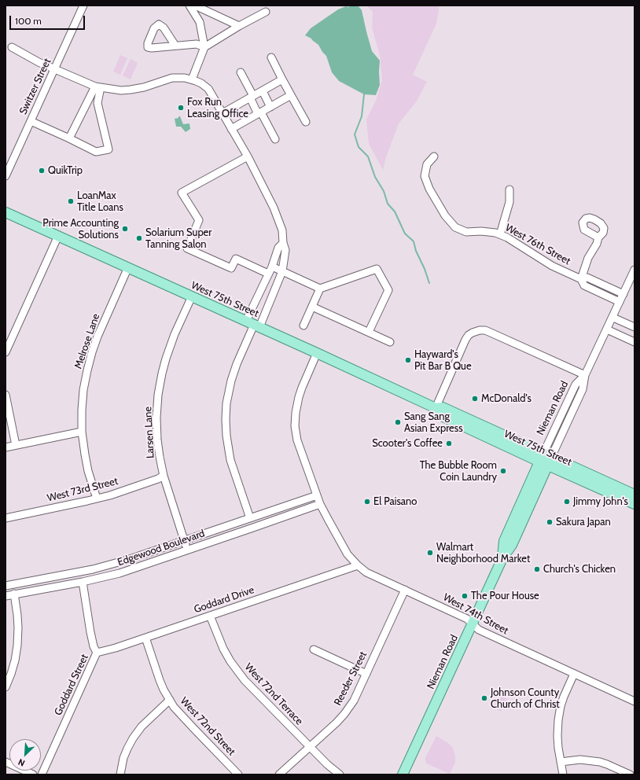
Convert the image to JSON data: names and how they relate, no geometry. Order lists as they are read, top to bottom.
{
  "streets": {
    "main road": ["West 75th Street", "Nieman Road"],
    "street": [
      "Switzer Street",
      "West 76th Street",
      "Melrose Lane",
      "Larsen Lane",
      "West 73rd Street",
      "Edgewood Boulevard",
      "Goddard Drive",
      "West 74th Street",
      "Reeder Street",
      "Goddard Street",
      "West 72nd Terrace",
      "West 72nd Street"
    ]
  },
  "crossings": [
    ["West 76th Street", "Nieman Road"],
    ["West 75th Street", "Melrose Lane"],
    ["West 75th Street", "Nieman Road"],
    ["West 75th Street", "Larsen Lane"],
    ["West 75th Street", "West 74th Street"],
    ["Melrose Lane", "West 73rd Street"],
    ["Nieman Road", "West 74th Street"],
    ["Larsen Lane", "West 73rd Street"],
    ["Larsen Lane", "Edgewood Boulevard"],
    ["Edgewood Boulevard", "West 74th Street"],
    ["Edgewood Boulevard", "Goddard Street"],
    ["Goddard Drive", "West 74th Street"],
    ["Goddard Drive", "Goddard Street"],
    ["Goddard Drive", "West 72nd Terrace"],
    ["Goddard Drive", "West 72nd Street"],
    ["West 74th Street", "Reeder Street"],
    ["Reeder Street", "West 72nd Terrace"]
  ],
  "places": [
    "Fox Run Leasing Office",
    "QuikTrip",
    "LoanMax Title Loans",
    "Prime Accounting Solutions",
    "Solarium Super Tanning Salon",
    "Hayward's Pit Bar B Que",
    "McDonald's",
    "Sang Sang Asian Express",
    "Scooter's Coffee",
    "The Bubble Room Coin Laundry",
    "El Paisano",
    "Jimmy John's",
    "Sakura Japan",
    "Walmart Neighborhood Market",
    "Church's Chicken",
    "The Pour House",
    "Johnson County Church of Christ"
  ],
  "scale_bar": "100 m",
  "north": "bottom left"
}
